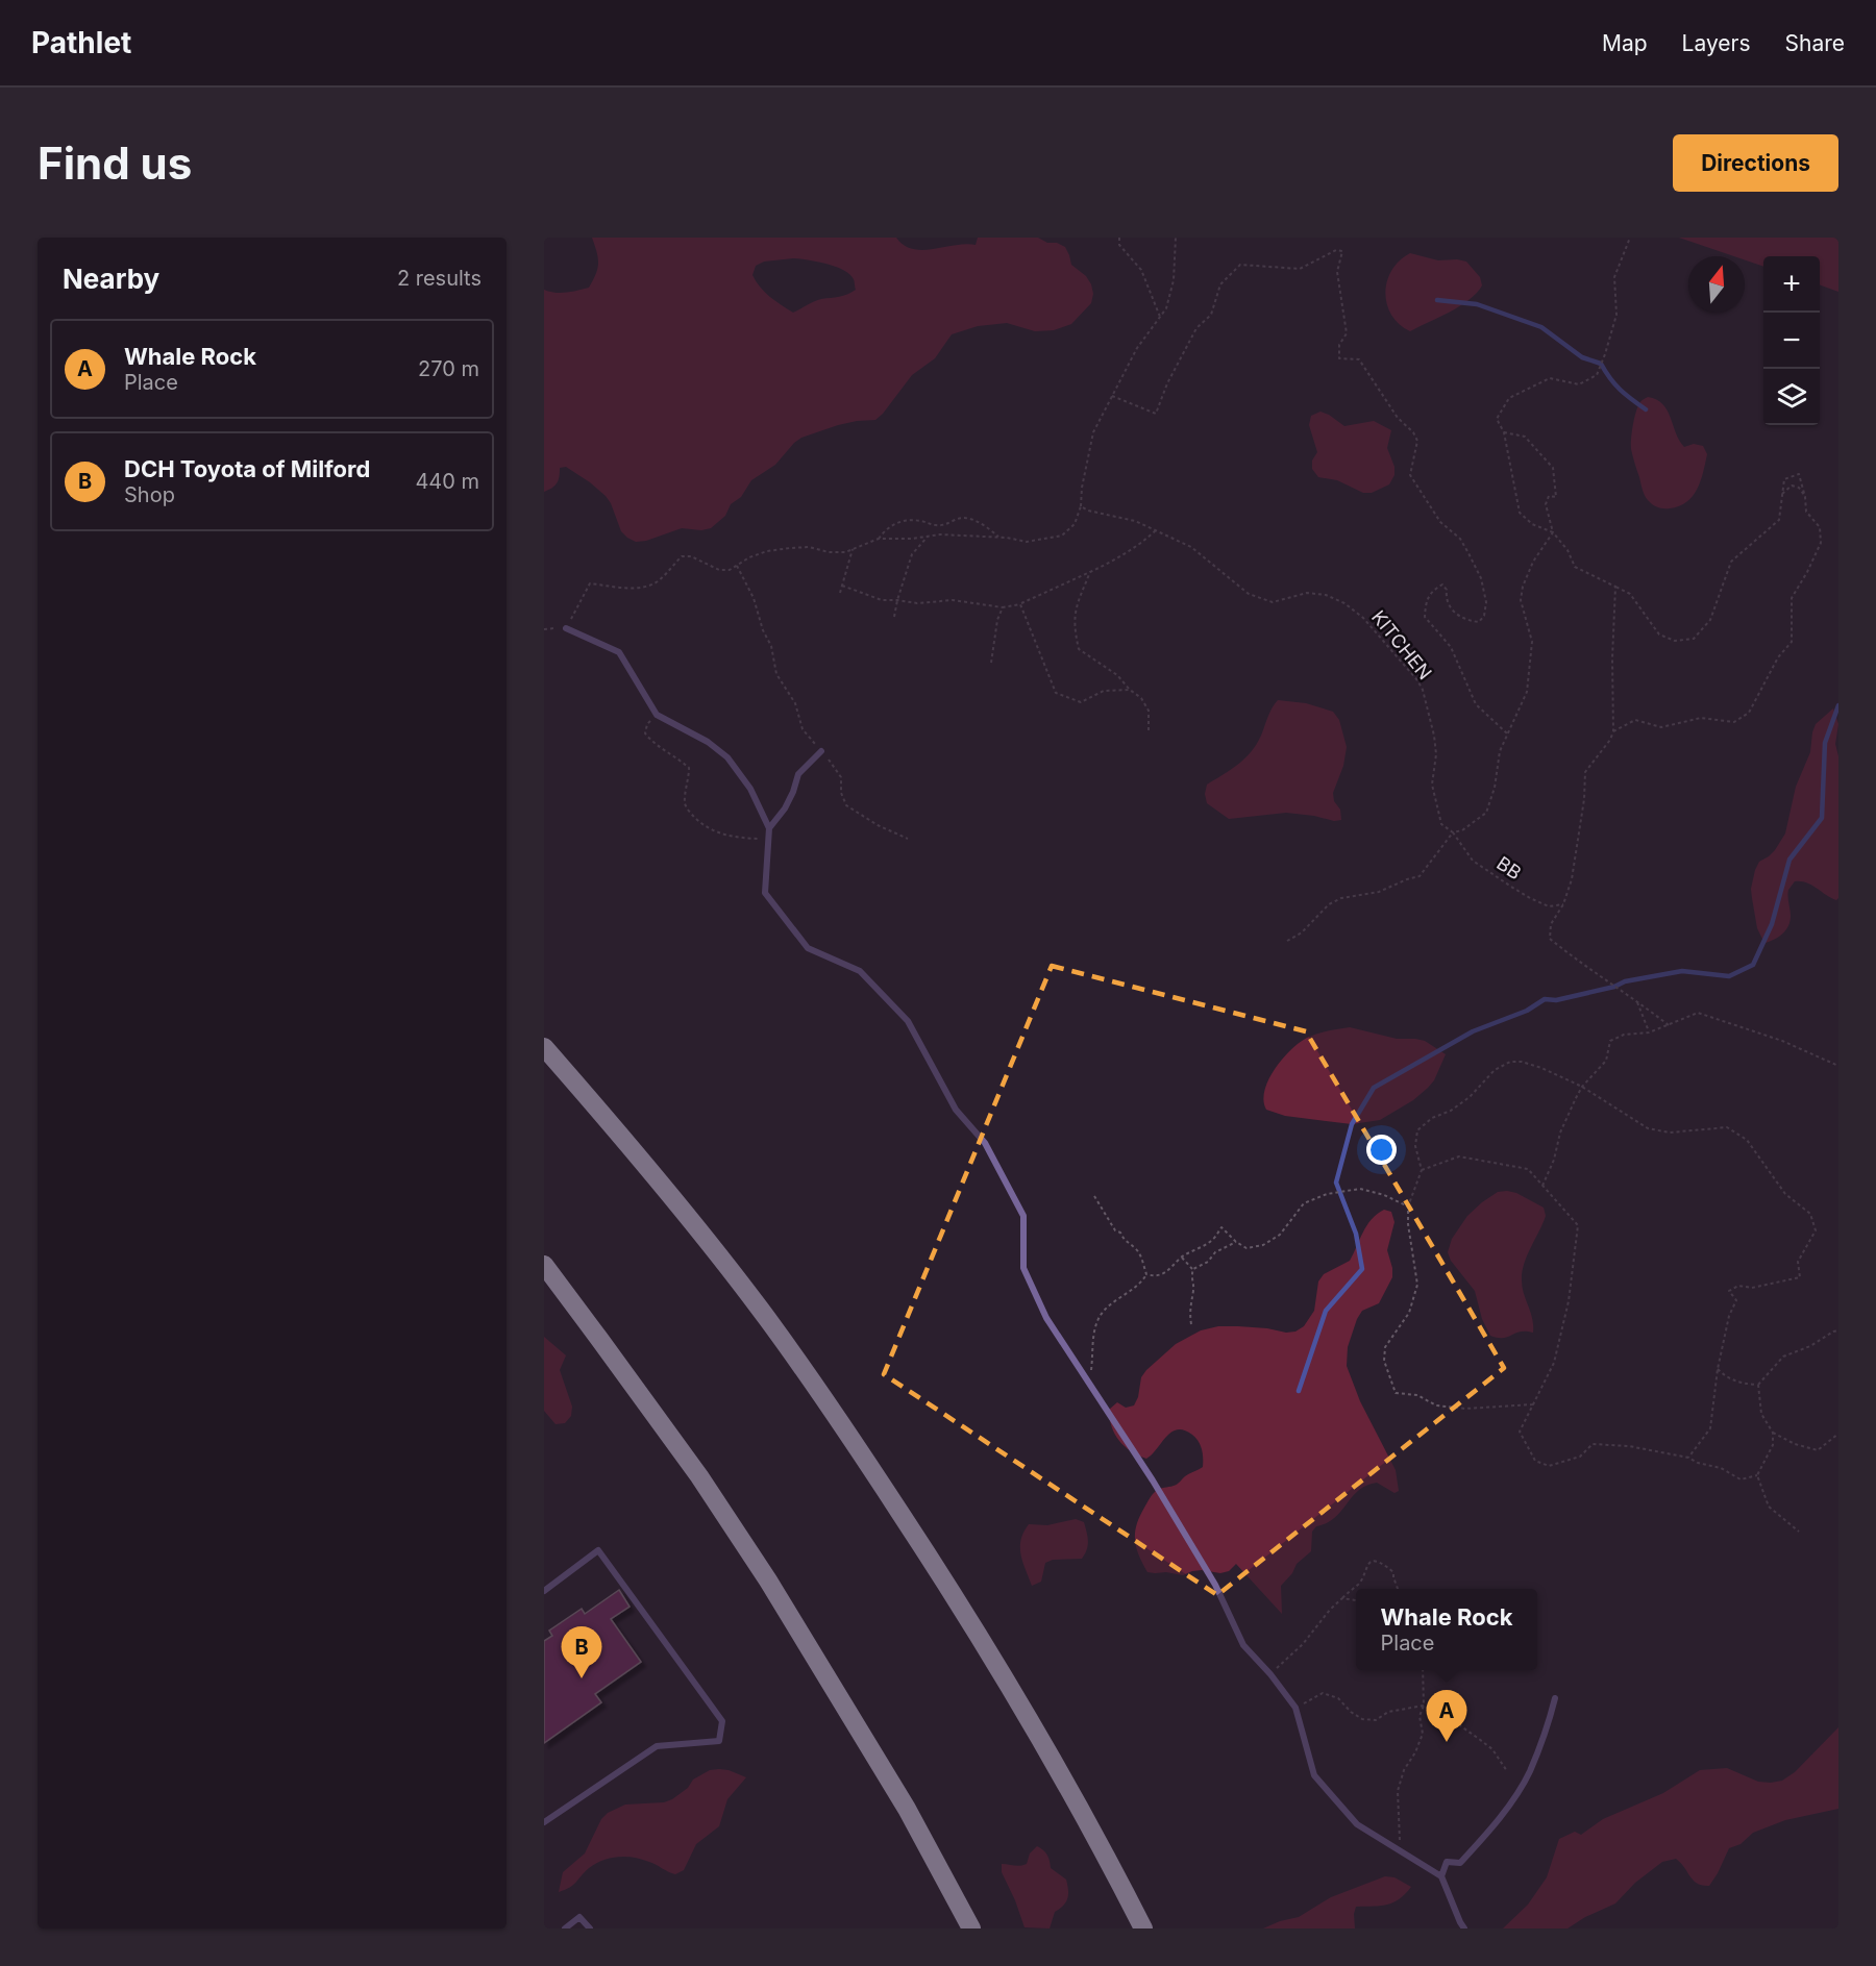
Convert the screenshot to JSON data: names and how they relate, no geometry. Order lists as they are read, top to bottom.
{
  "streets": {
    "path": ["KITCHEN", "BB"]
  },
  "crossings": [
    ["KITCHEN", "BB"]
  ],
  "north": "top",
  "page": {
    "header": "Pathlet",
    "nav": ["Map", "Layers", "Share"],
    "buttons": "Directions",
    "title": "Find us",
    "heading": ["Nearby", "2 results"],
    "map_buttons": ["+", "−"],
    "list": [
      {
        "mark": "A",
        "name": "Whale Rock",
        "note": "Place",
        "value": "270 m"
      },
      {
        "mark": "B",
        "name": "DCH Toyota of Milford",
        "note": "Shop",
        "value": "440 m"
      }
    ],
    "popup": ["Whale Rock", "Place"],
    "pins": ["B", "A"]
  }
}
